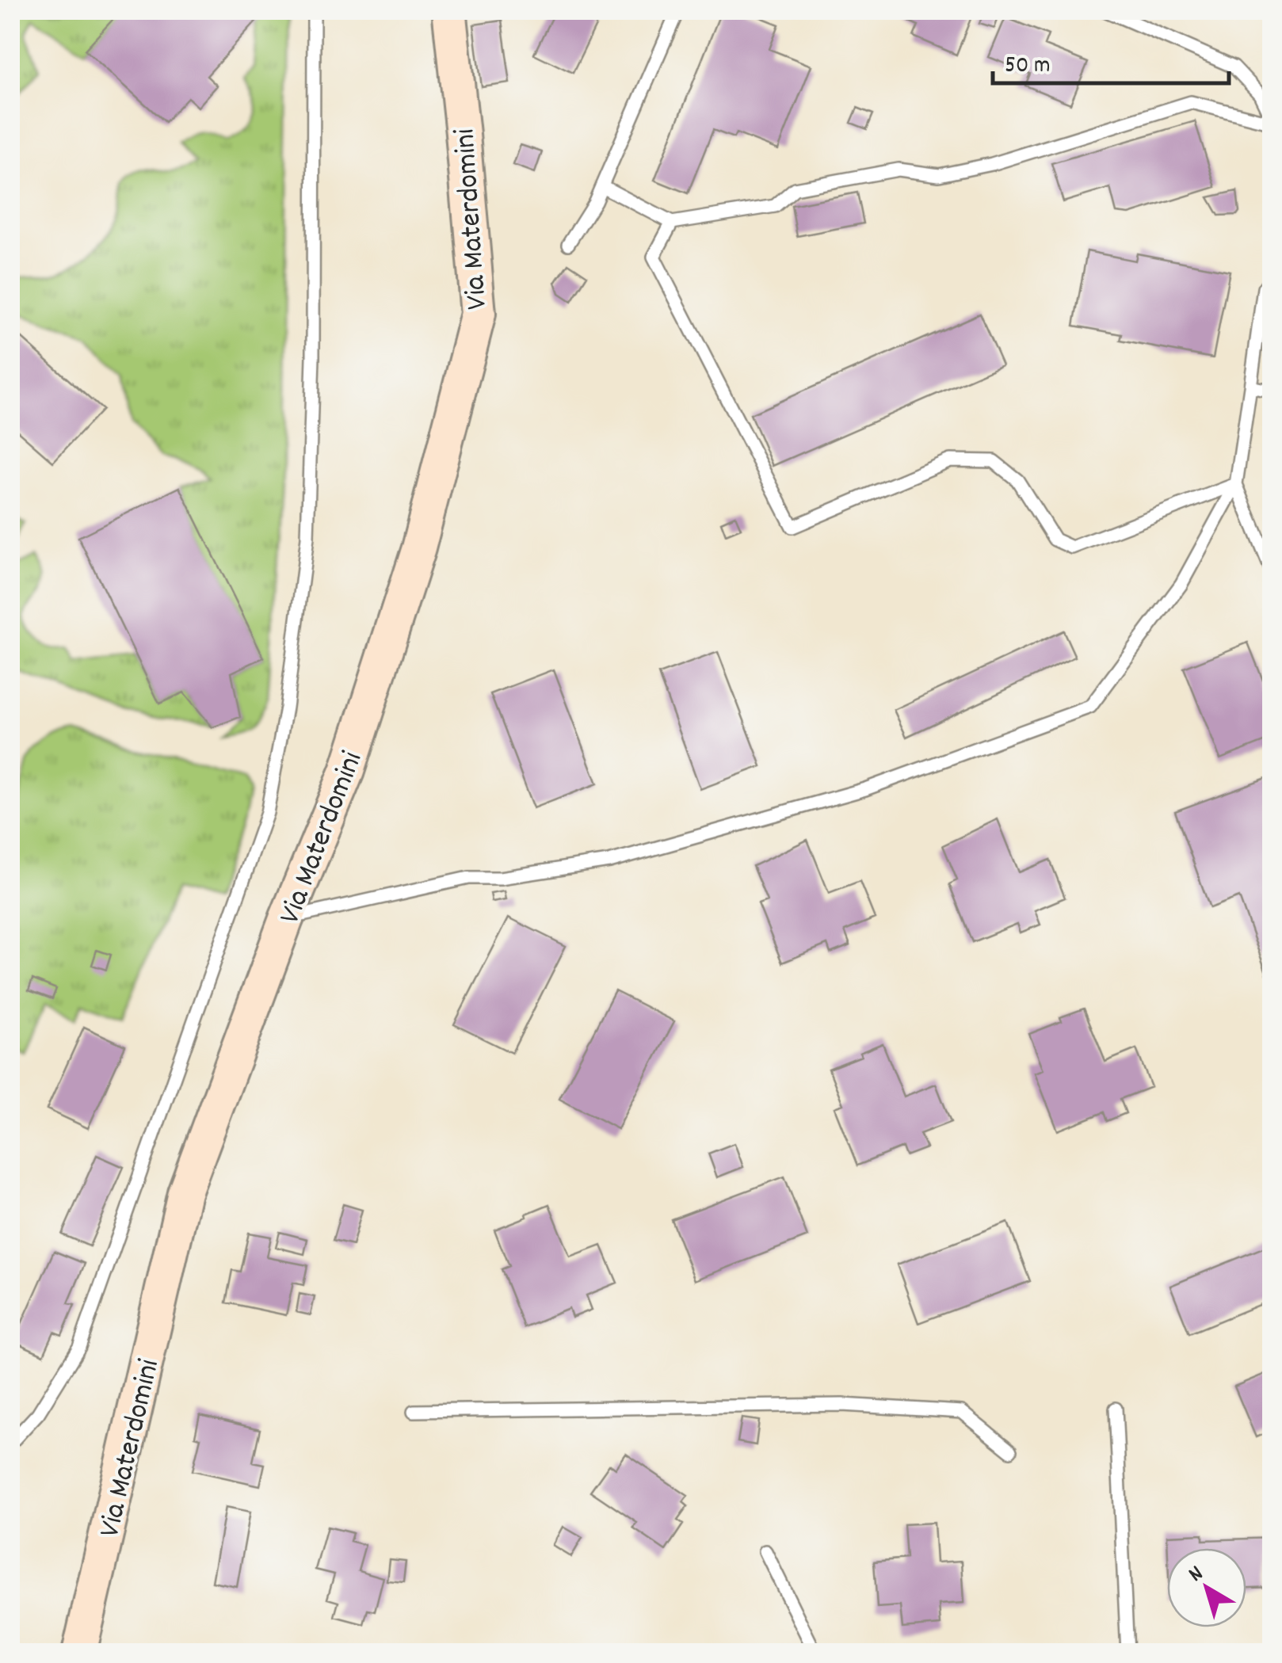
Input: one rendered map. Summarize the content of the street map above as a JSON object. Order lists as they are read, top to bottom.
{
  "streets": {
    "street": ["Via Materdomini"]
  },
  "scale_bar": "50 m",
  "north": "top left"
}
